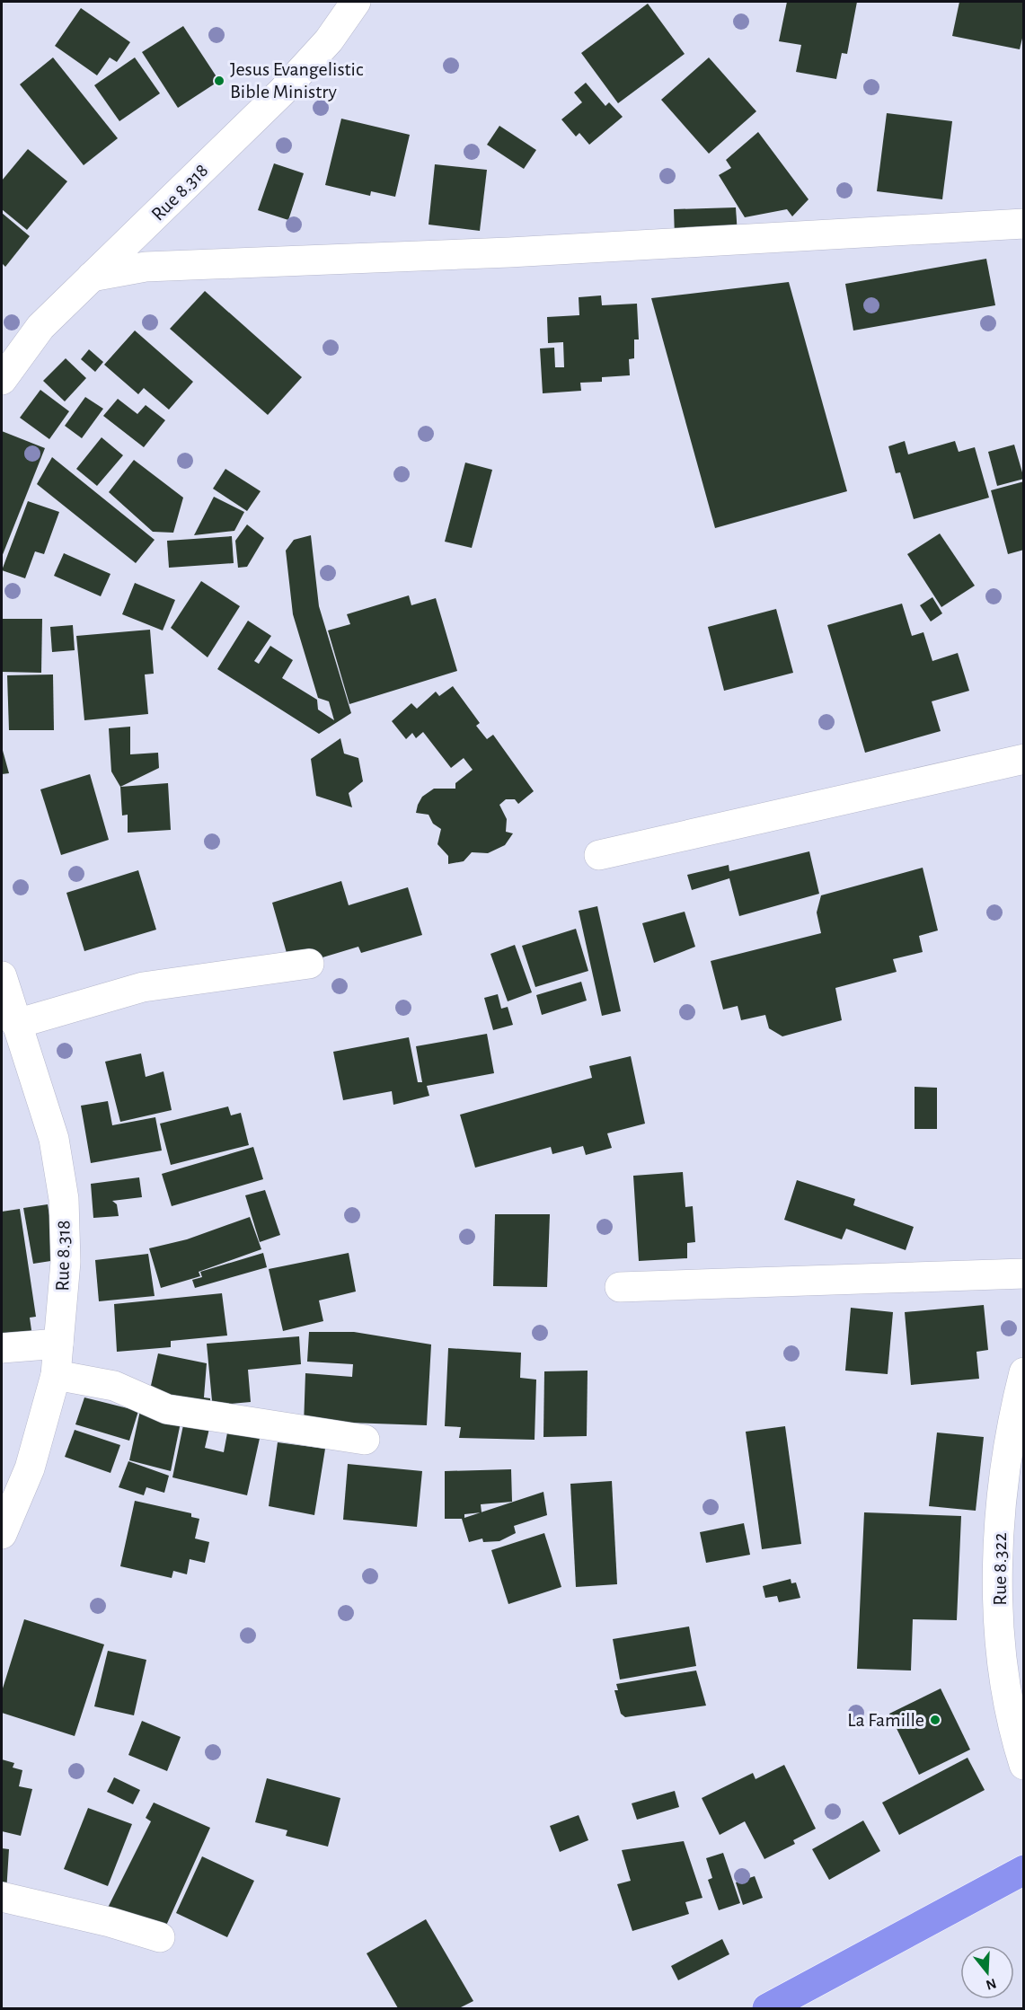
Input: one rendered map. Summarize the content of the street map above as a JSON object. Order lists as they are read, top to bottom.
{
  "streets": {
    "street": ["Rue 8.318", "Rue 8.322"]
  },
  "places": ["Jesus Evangelistic Bible Ministry", "La Famille"],
  "north": "bottom"
}
